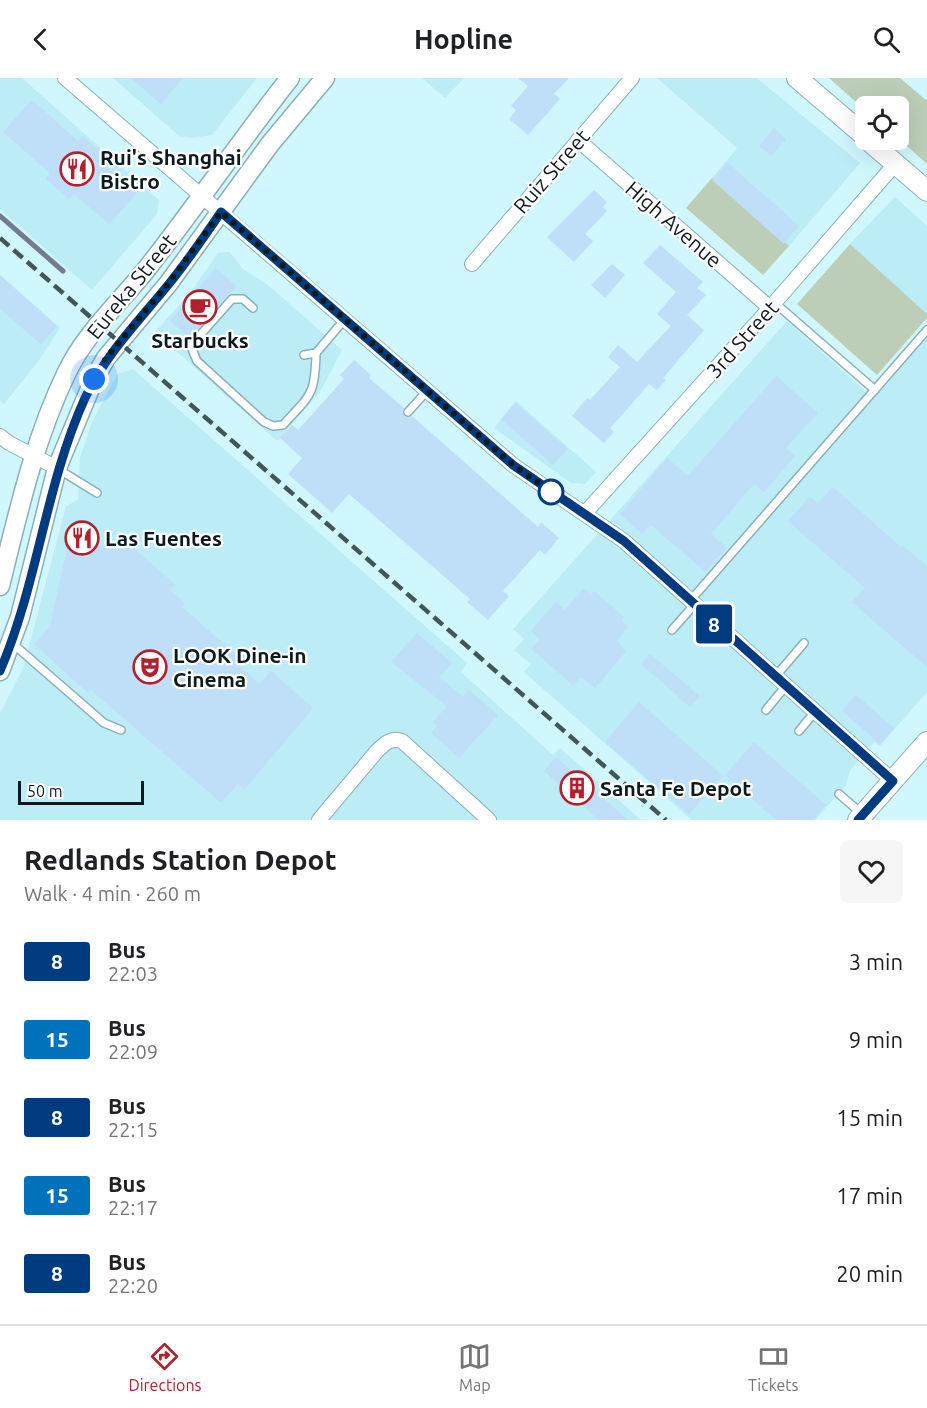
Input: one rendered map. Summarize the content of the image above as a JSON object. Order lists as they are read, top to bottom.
{
  "streets": {
    "street": [
      "Ruiz Street",
      "High Avenue",
      "Eureka Street",
      "3rd Street"
    ]
  },
  "crossings": [
    ["Ruiz Street", "High Avenue"],
    ["High Avenue", "3rd Street"]
  ],
  "places": {
    "restaurant": ["Rui's Shanghai Bistro", "Las Fuentes"],
    "cafe": ["Starbucks"],
    "theatre": ["LOOK Dine-in Cinema"],
    "building": ["Santa Fe Depot"]
  },
  "lines": ["bus line 8"],
  "scale_bar": "50 m",
  "page": {
    "header": "Hopline",
    "on_map": "8",
    "scale": "50 m",
    "heading": ["Redlands Station Depot", "Walk · 4 min · 260 m"],
    "list": [
      {
        "mark": "8",
        "name": "Bus",
        "note": "22:03",
        "value": "3 min"
      },
      {
        "mark": "15",
        "name": "Bus",
        "note": "22:09",
        "value": "9 min"
      },
      {
        "mark": "8",
        "name": "Bus",
        "note": "22:15",
        "value": "15 min"
      },
      {
        "mark": "15",
        "name": "Bus",
        "note": "22:17",
        "value": "17 min"
      },
      {
        "mark": "8",
        "name": "Bus",
        "note": "22:20",
        "value": "20 min"
      }
    ],
    "tabs": ["Directions", "Map", "Tickets"]
  }
}
